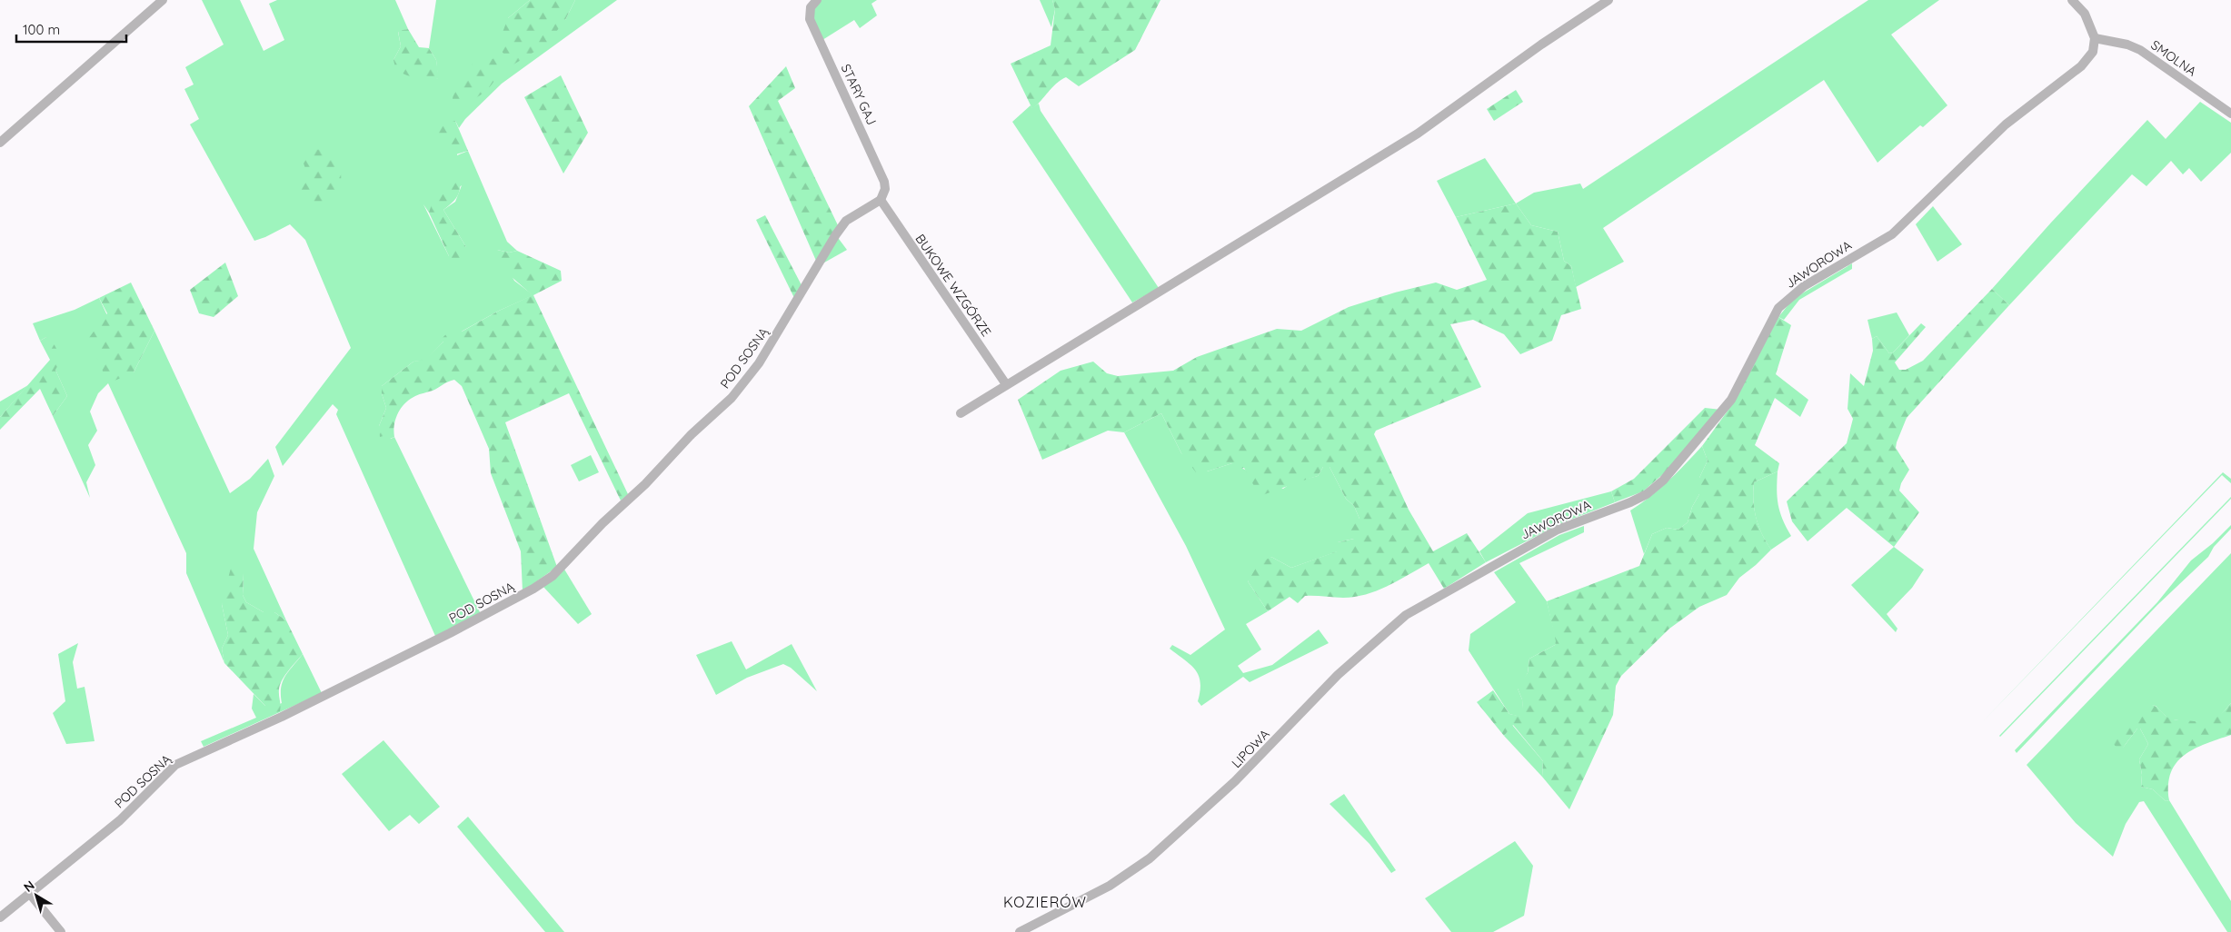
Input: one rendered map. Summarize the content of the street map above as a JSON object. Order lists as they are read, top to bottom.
{
  "streets": {
    "street": [
      "SMOLNA",
      "STARY GAJ",
      "JAWOROWA",
      "BUKOWE WZGÓRZE",
      "POD SOSNĄ",
      "LIPOWA"
    ]
  },
  "crossings": [
    ["SMOLNA", "JAWOROWA"],
    ["STARY GAJ", "BUKOWE WZGÓRZE"],
    ["STARY GAJ", "POD SOSNĄ"],
    ["JAWOROWA", "LIPOWA"],
    ["BUKOWE WZGÓRZE", "POD SOSNĄ"]
  ],
  "districts": ["KOZIERÓW"],
  "scale_bar": "100 m",
  "north": "top left"
}
